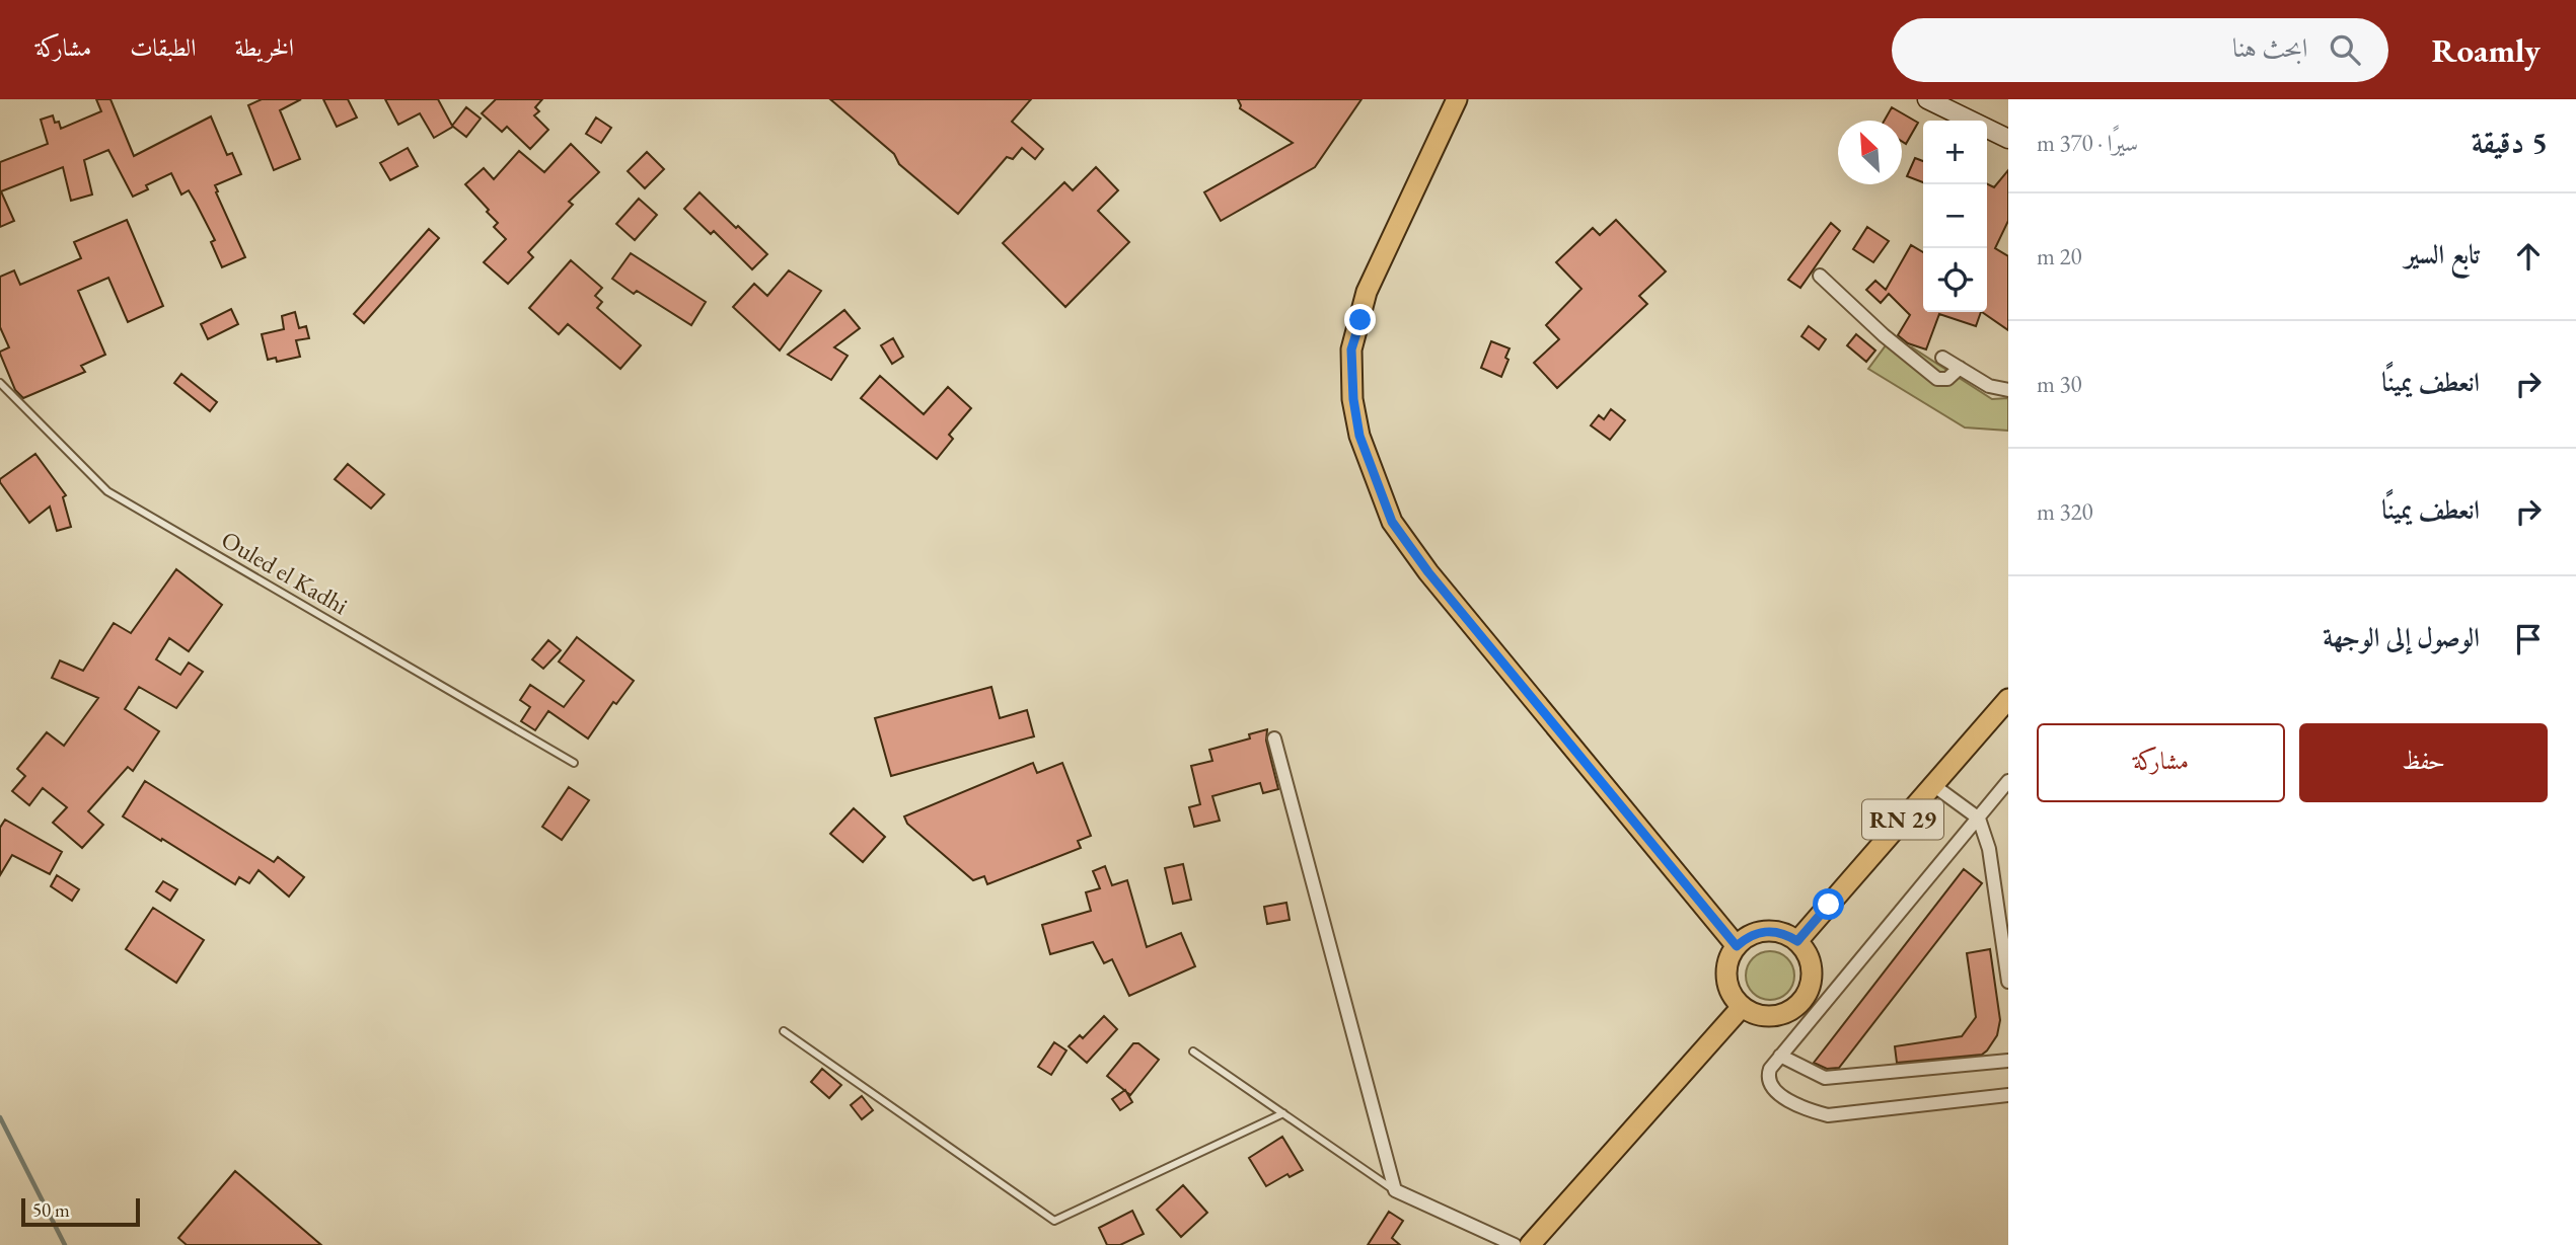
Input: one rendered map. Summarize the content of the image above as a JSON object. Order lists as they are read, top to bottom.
{
  "streets": {
    "main road": ["RN 29"],
    "lane": ["Ouled el Kadhi"]
  },
  "scale_bar": "50 m",
  "north": "top left",
  "page": {
    "header": "Roamly",
    "search": "ابحث هنا",
    "nav": ["الخريطة", "الطبقات", "مشاركة"],
    "heading": ["5 دقيقة", "سيرًا · 370 m"],
    "map_buttons": ["+", "−"],
    "list": [
      ["تابع السير", "20 m"],
      ["انعطف يمينًا", "30 m"],
      ["انعطف يمينًا", "320 m"],
      "الوصول إلى الوجهة"
    ],
    "buttons": ["حفظ", "مشاركة"],
    "scale": "50 m"
  }
}
